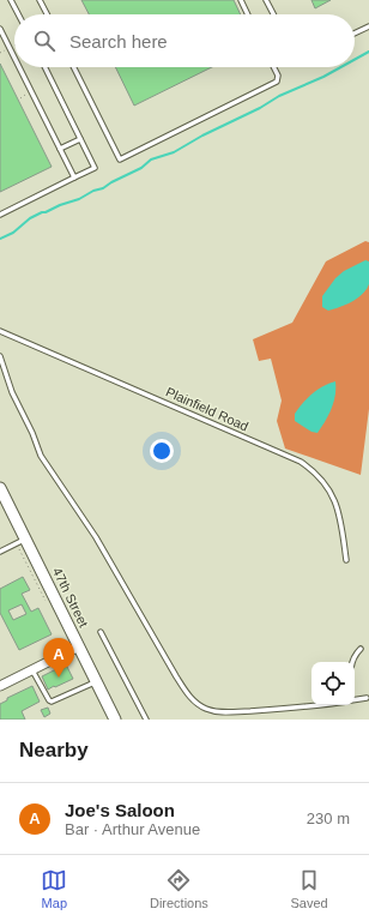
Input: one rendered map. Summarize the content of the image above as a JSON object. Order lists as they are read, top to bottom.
{
  "streets": {
    "main road": ["47th Street"],
    "lane": ["Plainfield Road"]
  },
  "page": {
    "search": "Search here",
    "pins": "A",
    "heading": "Nearby",
    "list": [
      {
        "mark": "A",
        "name": "Joe's Saloon",
        "note": "Bar · Arthur Avenue",
        "value": "230 m"
      }
    ],
    "nav": ["Map", "Directions", "Saved"]
  }
}
